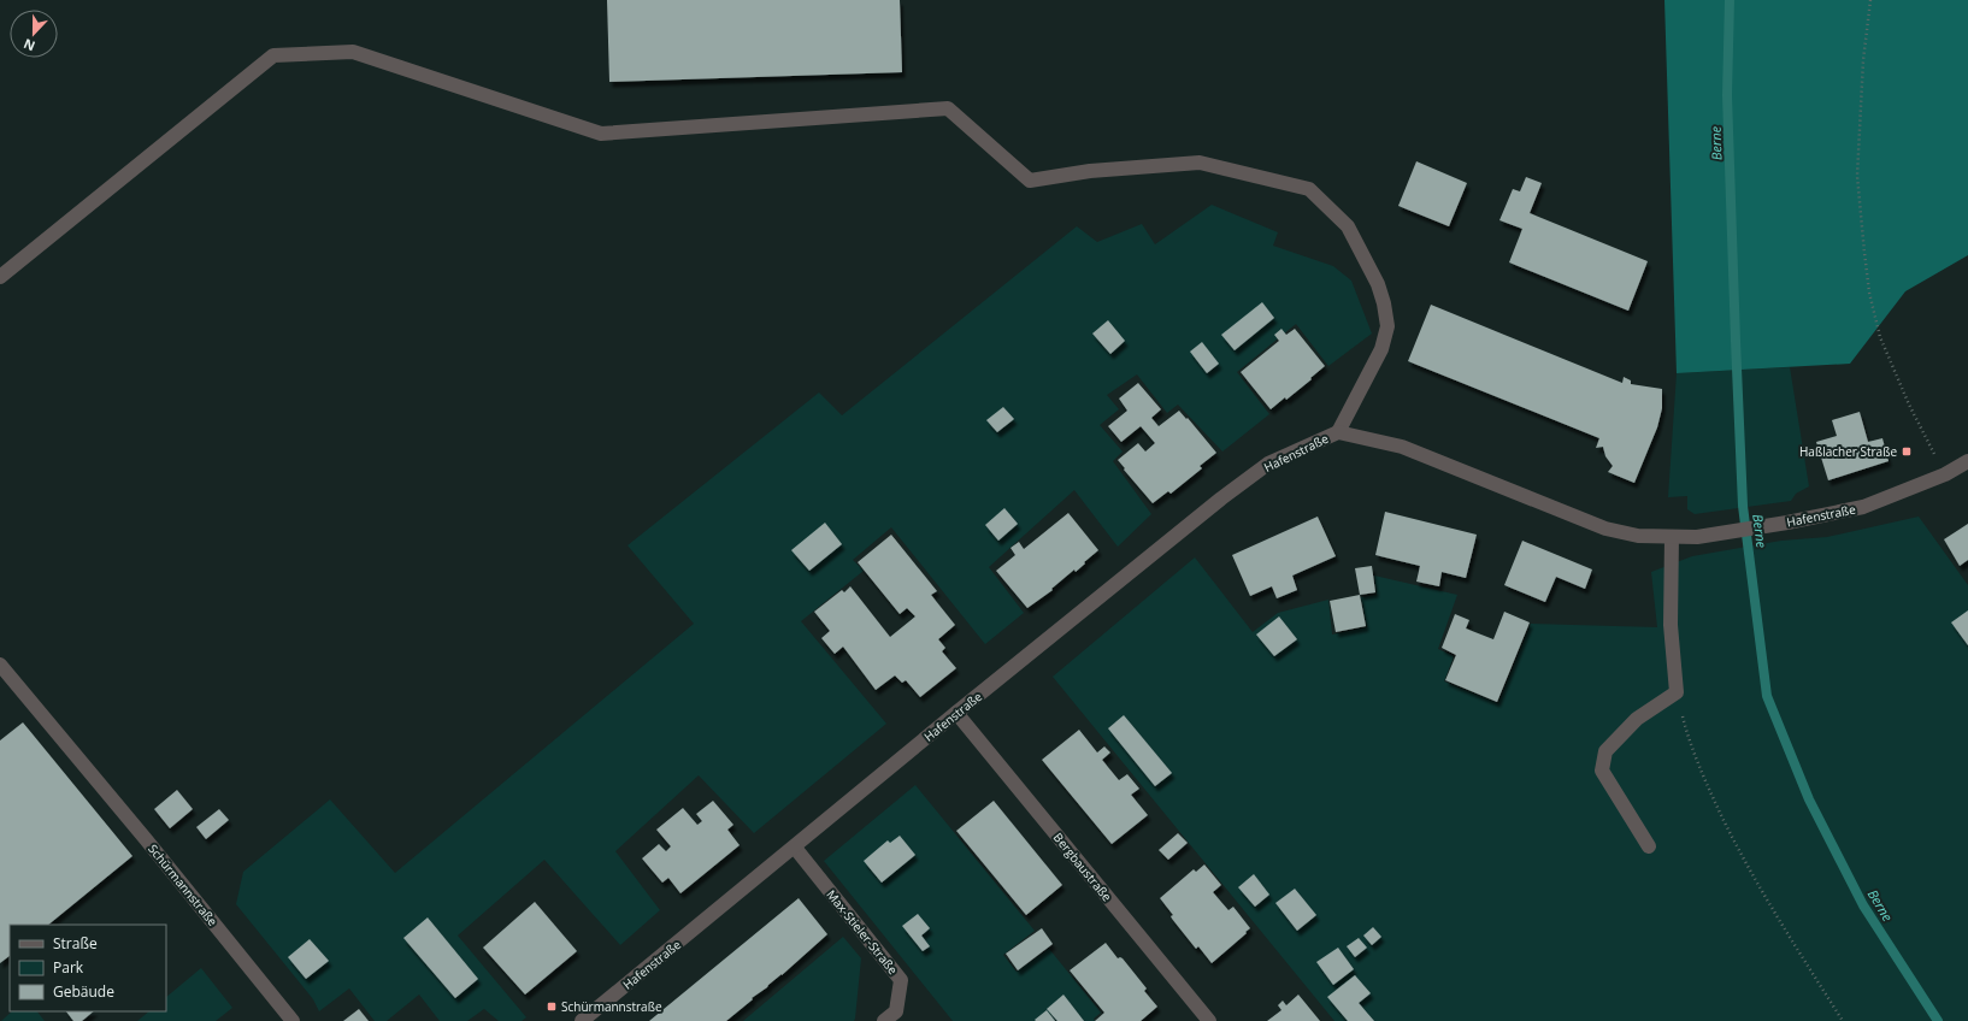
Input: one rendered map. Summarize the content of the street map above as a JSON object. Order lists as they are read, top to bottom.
{
  "streets": {
    "street": [
      "Hafenstraße",
      "Bergbaustraße",
      "Schürmannstraße",
      "Max-Stieler-Straße"
    ]
  },
  "crossings": [
    ["Hafenstraße", "Bergbaustraße"],
    ["Hafenstraße", "Max-Stieler-Straße"]
  ],
  "water": ["Berne"],
  "places": {
    "transit": ["Haßlacher Straße", "Schürmannstraße"]
  },
  "legend": ["Straße", "Park", "Gebäude"],
  "north": "bottom"
}
